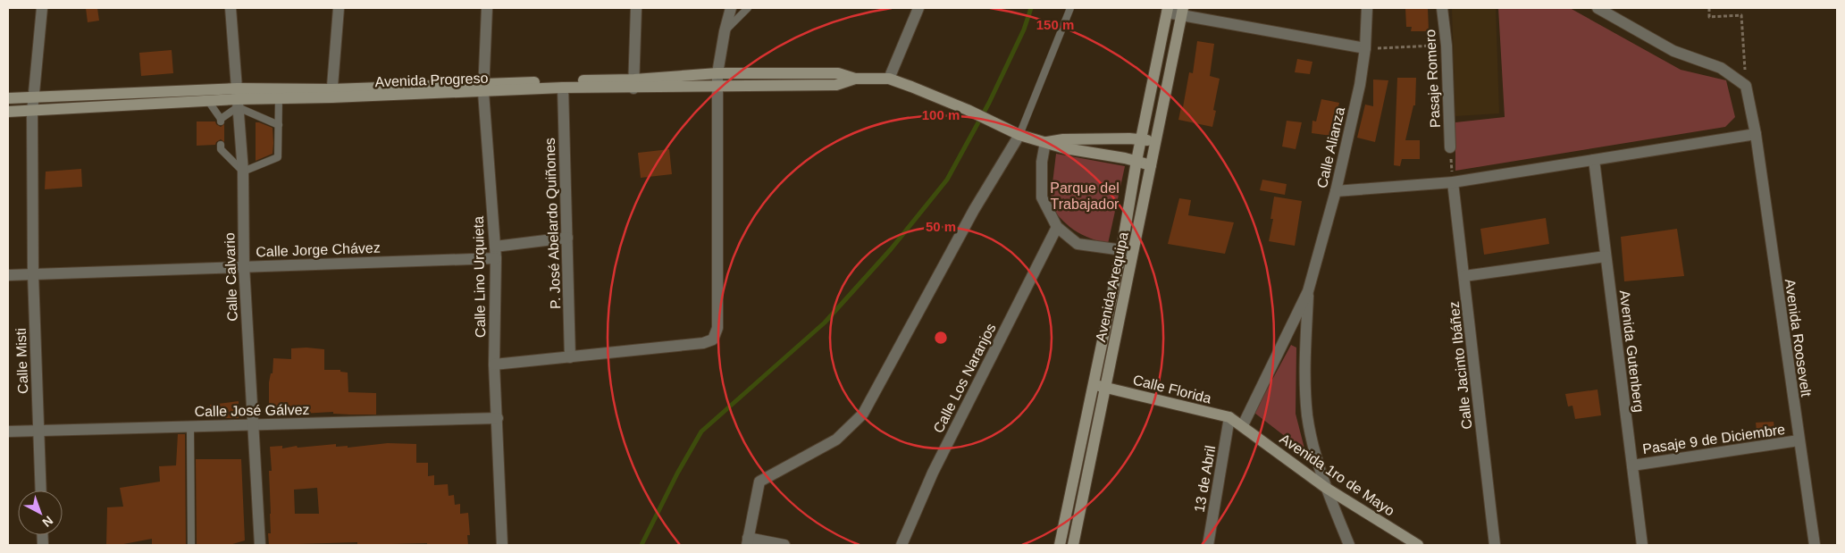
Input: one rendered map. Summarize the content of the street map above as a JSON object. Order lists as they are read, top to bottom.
{
  "streets": {
    "main road": [
      "Avenida Progreso",
      "Avenida Arequipa",
      "Calle Florida",
      "Avenida 1ro de Mayo"
    ],
    "street": [
      "Pasaje Romero",
      "Calle Alianza",
      "P. José Abelardo Quiñones",
      "Calle Jorge Chávez",
      "Calle Calvario",
      "Calle Lino Urquieta",
      "Avenida Roosevelt",
      "Avenida Gutenberg",
      "Calle Misti",
      "Calle Jacinto Ibáñez",
      "Calle Los Naranjos",
      "Calle José Gálvez",
      "Pasaje 9 de Diciembre",
      "13 de Abril"
    ]
  },
  "crossings": [
    ["Avenida Progreso", "P. José Abelardo Quiñones"],
    ["Avenida Progreso", "Calle Calvario"],
    ["Avenida Progreso", "Calle Lino Urquieta"],
    ["Avenida Progreso", "Avenida Arequipa"],
    ["Avenida Progreso", "Calle Misti"],
    ["Calle Alianza", "Calle Florida"],
    ["Calle Alianza", "Avenida 1ro de Mayo"],
    ["P. José Abelardo Quiñones", "Calle Jorge Chávez"],
    ["Calle Jorge Chávez", "Calle Calvario"],
    ["Calle Jorge Chávez", "Calle Lino Urquieta"],
    ["Calle Jorge Chávez", "Calle Misti"],
    ["Calle Calvario", "Calle José Gálvez"],
    ["Calle Lino Urquieta", "Calle José Gálvez"],
    ["Avenida Arequipa", "Calle Florida"],
    ["Avenida Roosevelt", "Pasaje 9 de Diciembre"],
    ["Avenida Gutenberg", "Pasaje 9 de Diciembre"],
    ["Calle Misti", "Calle José Gálvez"],
    ["Calle Florida", "Avenida 1ro de Mayo"],
    ["Calle Florida", "13 de Abril"]
  ],
  "parks": ["Parque del Trabajador"],
  "north": "bottom right",
  "rings": ["150 m", "100 m", "50 m"]
}
